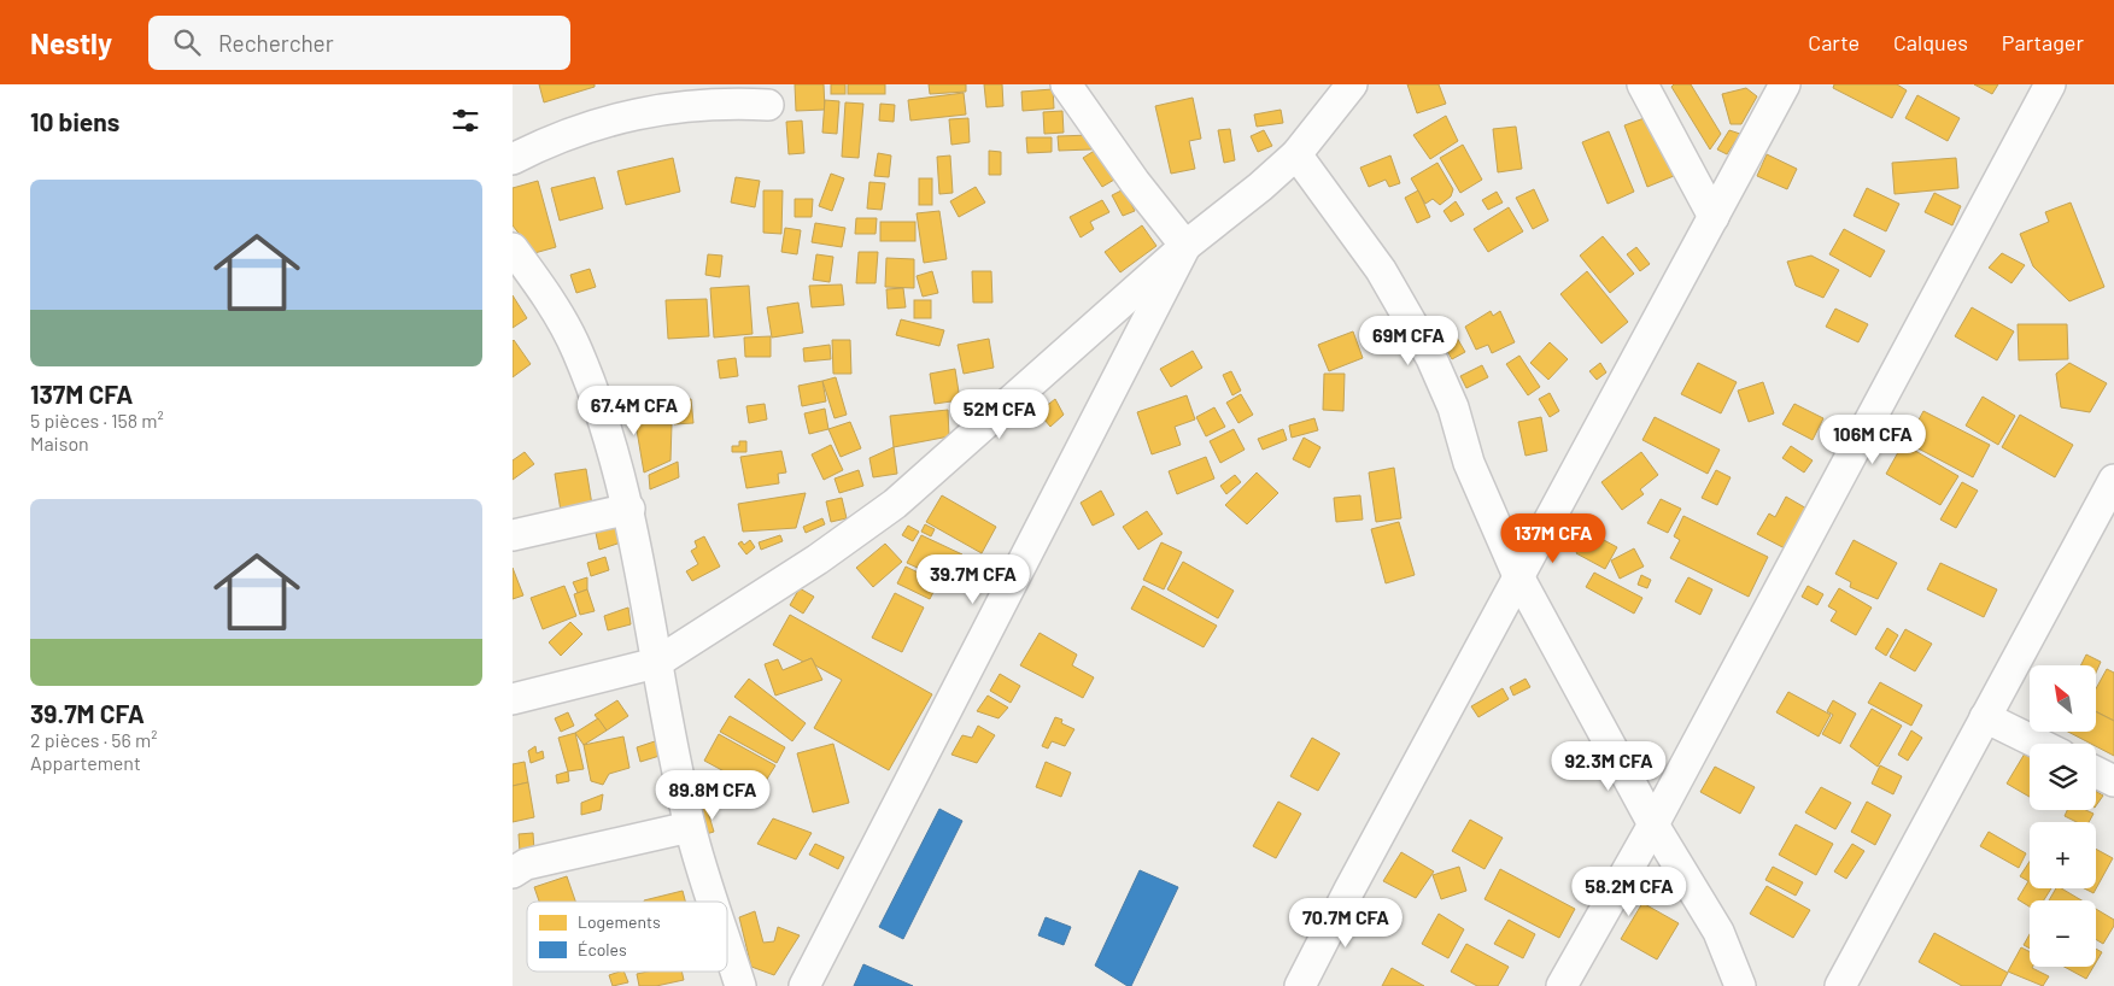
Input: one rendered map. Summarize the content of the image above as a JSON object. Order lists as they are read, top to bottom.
{
  "legend": ["Logements", "Écoles"],
  "north": "top left",
  "page": {
    "header": "Nestly",
    "search": "Rechercher",
    "nav": ["Carte", "Calques", "Partager"],
    "heading": "10 biens",
    "list": [
      {
        "name": "137M CFA",
        "note": "5 pièces · 158 m² · Maison"
      },
      {
        "name": "39.7M CFA",
        "note": "2 pièces · 56 m² · Appartement"
      }
    ],
    "price": [
      "69M CFA",
      "67.4M CFA",
      "52M CFA",
      "106M CFA",
      "137M CFA",
      "39.7M CFA",
      "92.3M CFA",
      "89.8M CFA",
      "58.2M CFA",
      "70.7M CFA"
    ],
    "map_buttons": ["+", "−"]
  }
}
